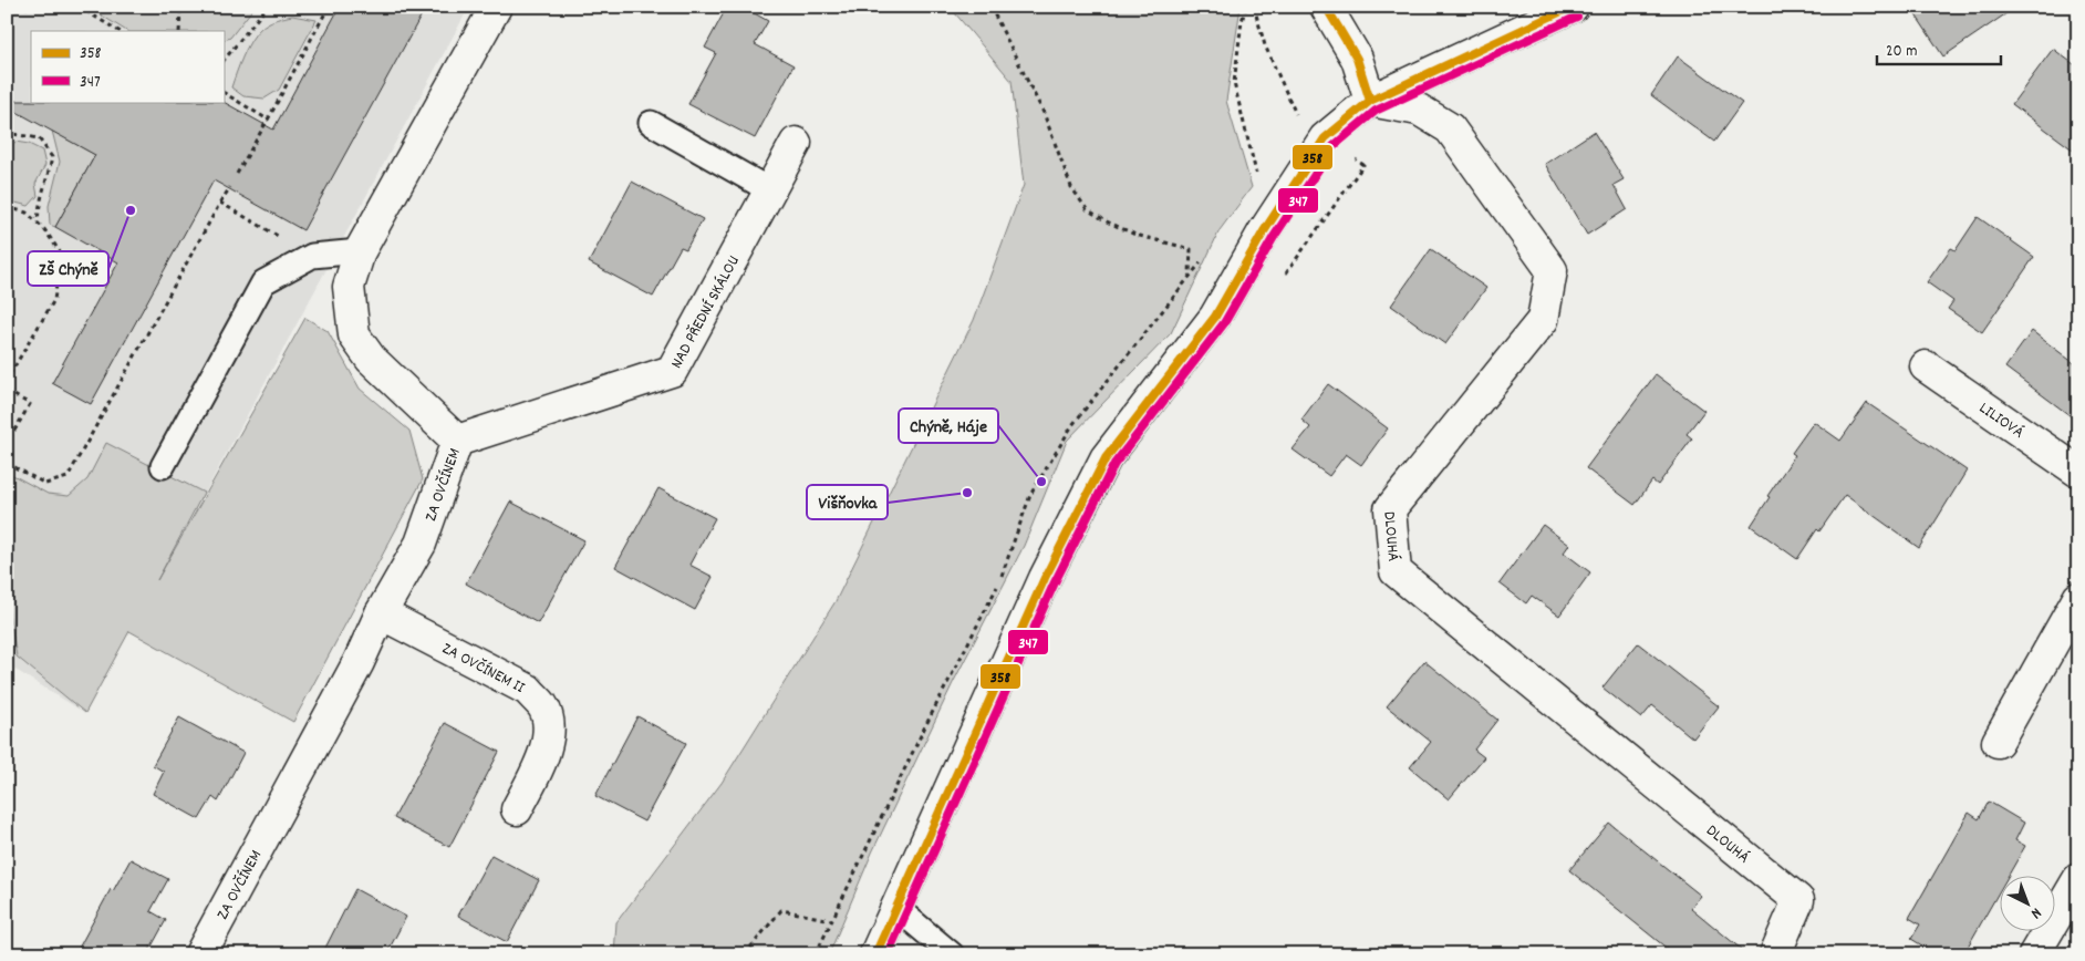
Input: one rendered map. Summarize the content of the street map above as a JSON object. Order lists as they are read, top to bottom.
{
  "streets": {
    "street": [
      "NAD PŘEDNÍ SKÁLOU",
      "LILIOVÁ",
      "ZA OVČÍNEM",
      "DLOUHÁ",
      "ZA OVČÍNEM II"
    ]
  },
  "crossings": [
    ["NAD PŘEDNÍ SKÁLOU", "ZA OVČÍNEM"],
    ["ZA OVČÍNEM", "ZA OVČÍNEM II"]
  ],
  "places": ["ZŠ Chýně", "Chýně, Háje", "Višňovka"],
  "lines": ["transit line 358", "transit line 347"],
  "legend": ["358", "347"],
  "scale_bar": "20 m",
  "north": "bottom right"
}
